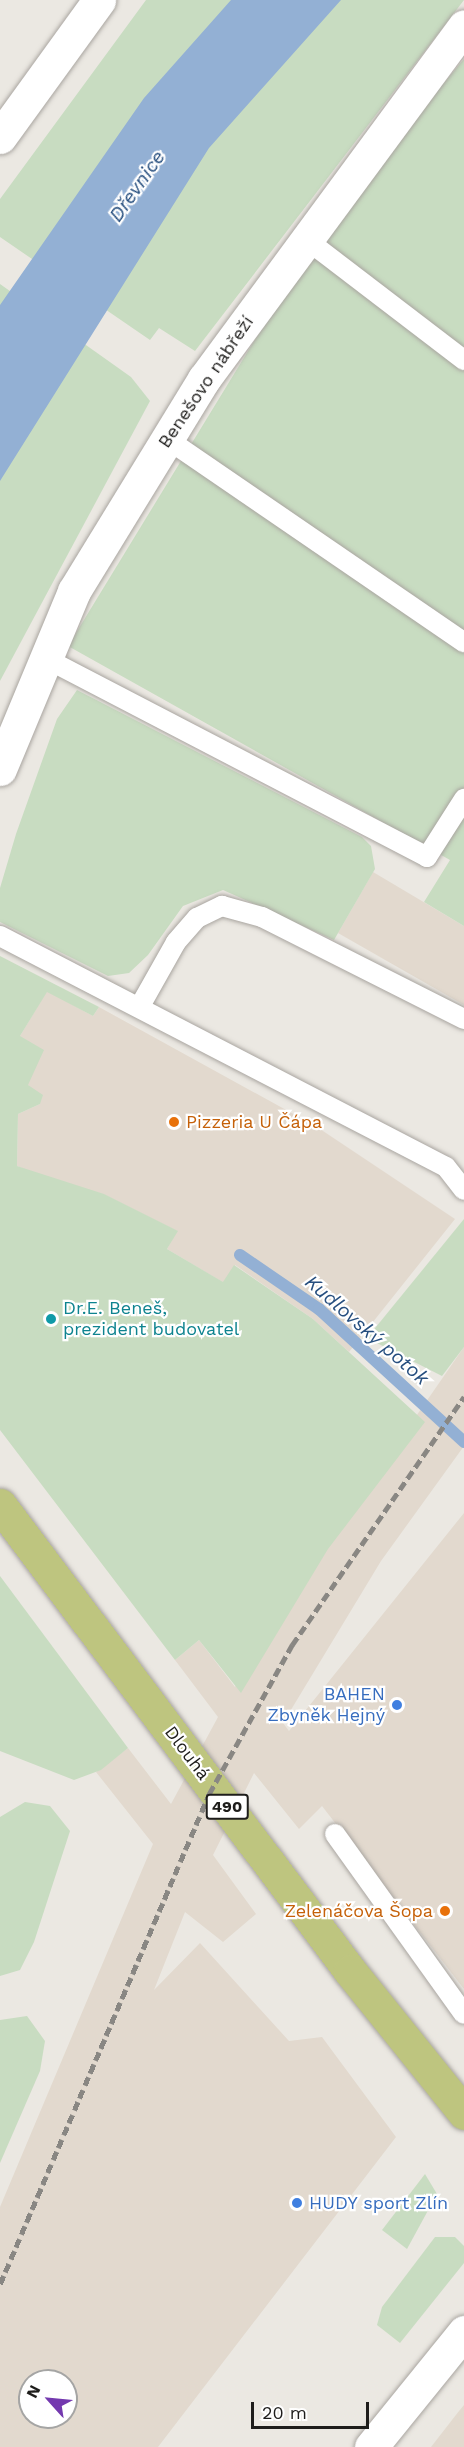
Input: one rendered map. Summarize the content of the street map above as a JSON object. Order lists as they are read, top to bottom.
{
  "streets": {
    "main road": ["Dlouhá", "490"],
    "street": ["Benešovo nábřeží"]
  },
  "water": ["Dřevnice", "Kudlovský potok"],
  "places": [
    "Pizzeria U Čápa",
    "Dr.E. Beneš, prezident budovatel",
    "BAHEN Zbyněk Hejný",
    "Zelenáčova Šopa",
    "HUDY sport Zlín"
  ],
  "scale_bar": "20 m",
  "north": "top left"
}
